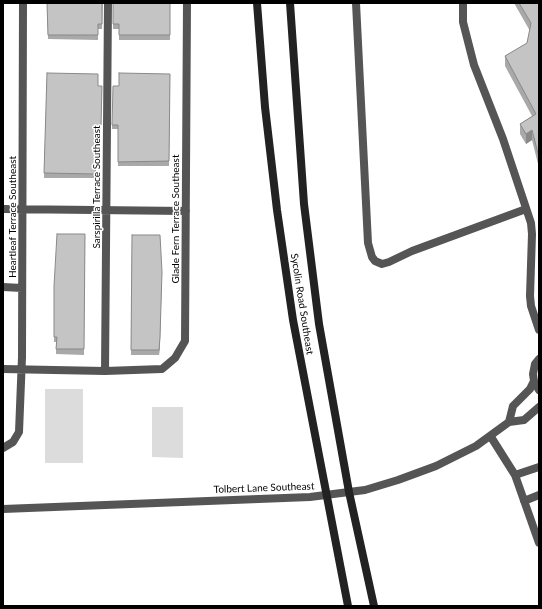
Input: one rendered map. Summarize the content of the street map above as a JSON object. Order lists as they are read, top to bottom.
{
  "streets": {
    "main road": ["Sycolin Road Southeast"],
    "street": [
      "Sarspirilla Terrace Southeast",
      "Heartleaf Terrace Southeast",
      "Glade Fern Terrace Southeast",
      "Tolbert Lane Southeast"
    ]
  },
  "crossings": [
    ["Sarspirilla Terrace Southeast", "Glade Fern Terrace Southeast"],
    ["Heartleaf Terrace Southeast", "Glade Fern Terrace Southeast"],
    ["Sycolin Road Southeast", "Tolbert Lane Southeast"]
  ]
}
